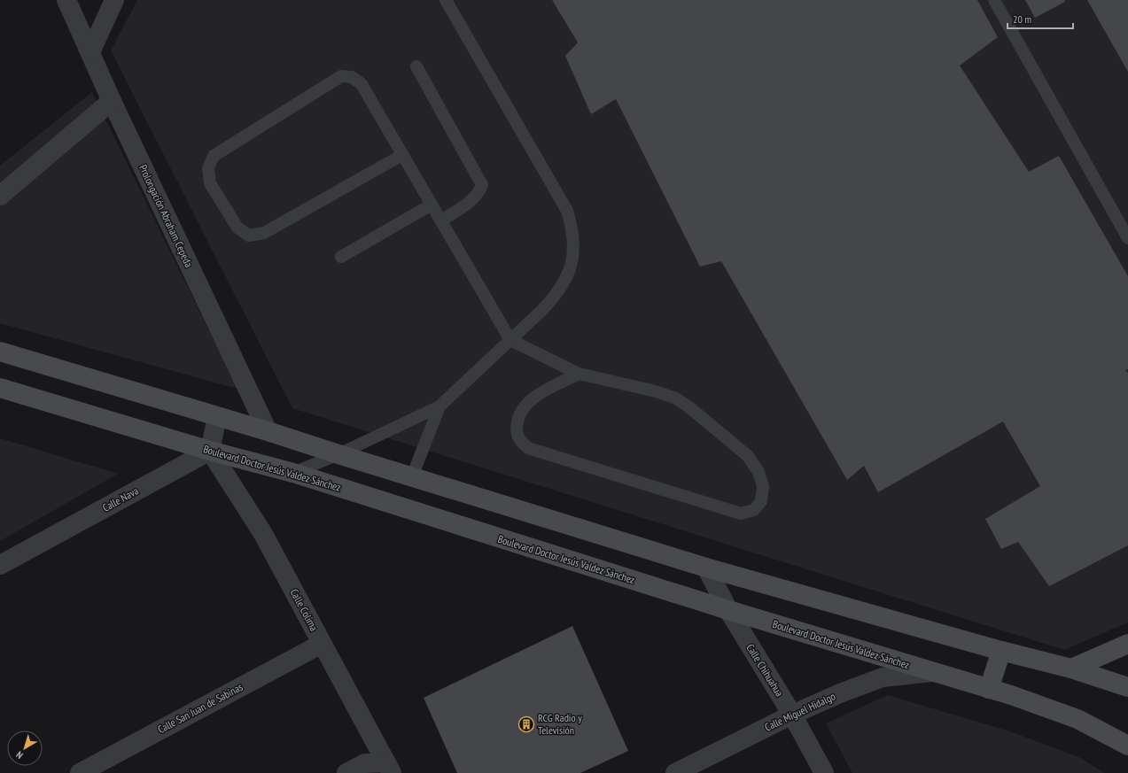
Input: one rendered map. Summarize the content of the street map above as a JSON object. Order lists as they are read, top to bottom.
{
  "streets": {
    "main road": ["Boulevard Doctor Jesús Valdez Sánchez"],
    "street": [
      "Prolongación Abraham Cepeda",
      "Calle Nava",
      "Calle Colima",
      "Calle Chihuahua",
      "Calle San Juan de Sabinas",
      "Calle Miguel Hidalgo"
    ]
  },
  "crossings": [
    ["Boulevard Doctor Jesús Valdez Sánchez", "Calle Nava"],
    ["Boulevard Doctor Jesús Valdez Sánchez", "Calle Colima"],
    ["Boulevard Doctor Jesús Valdez Sánchez", "Calle Chihuahua"],
    ["Boulevard Doctor Jesús Valdez Sánchez", "Calle Miguel Hidalgo"],
    ["Calle Nava", "Calle Colima"],
    ["Calle Colima", "Calle San Juan de Sabinas"],
    ["Calle Chihuahua", "Calle Miguel Hidalgo"]
  ],
  "places": {
    "building": ["RCG Radio y Televisión"]
  },
  "scale_bar": "20 m",
  "north": "bottom left"
}
